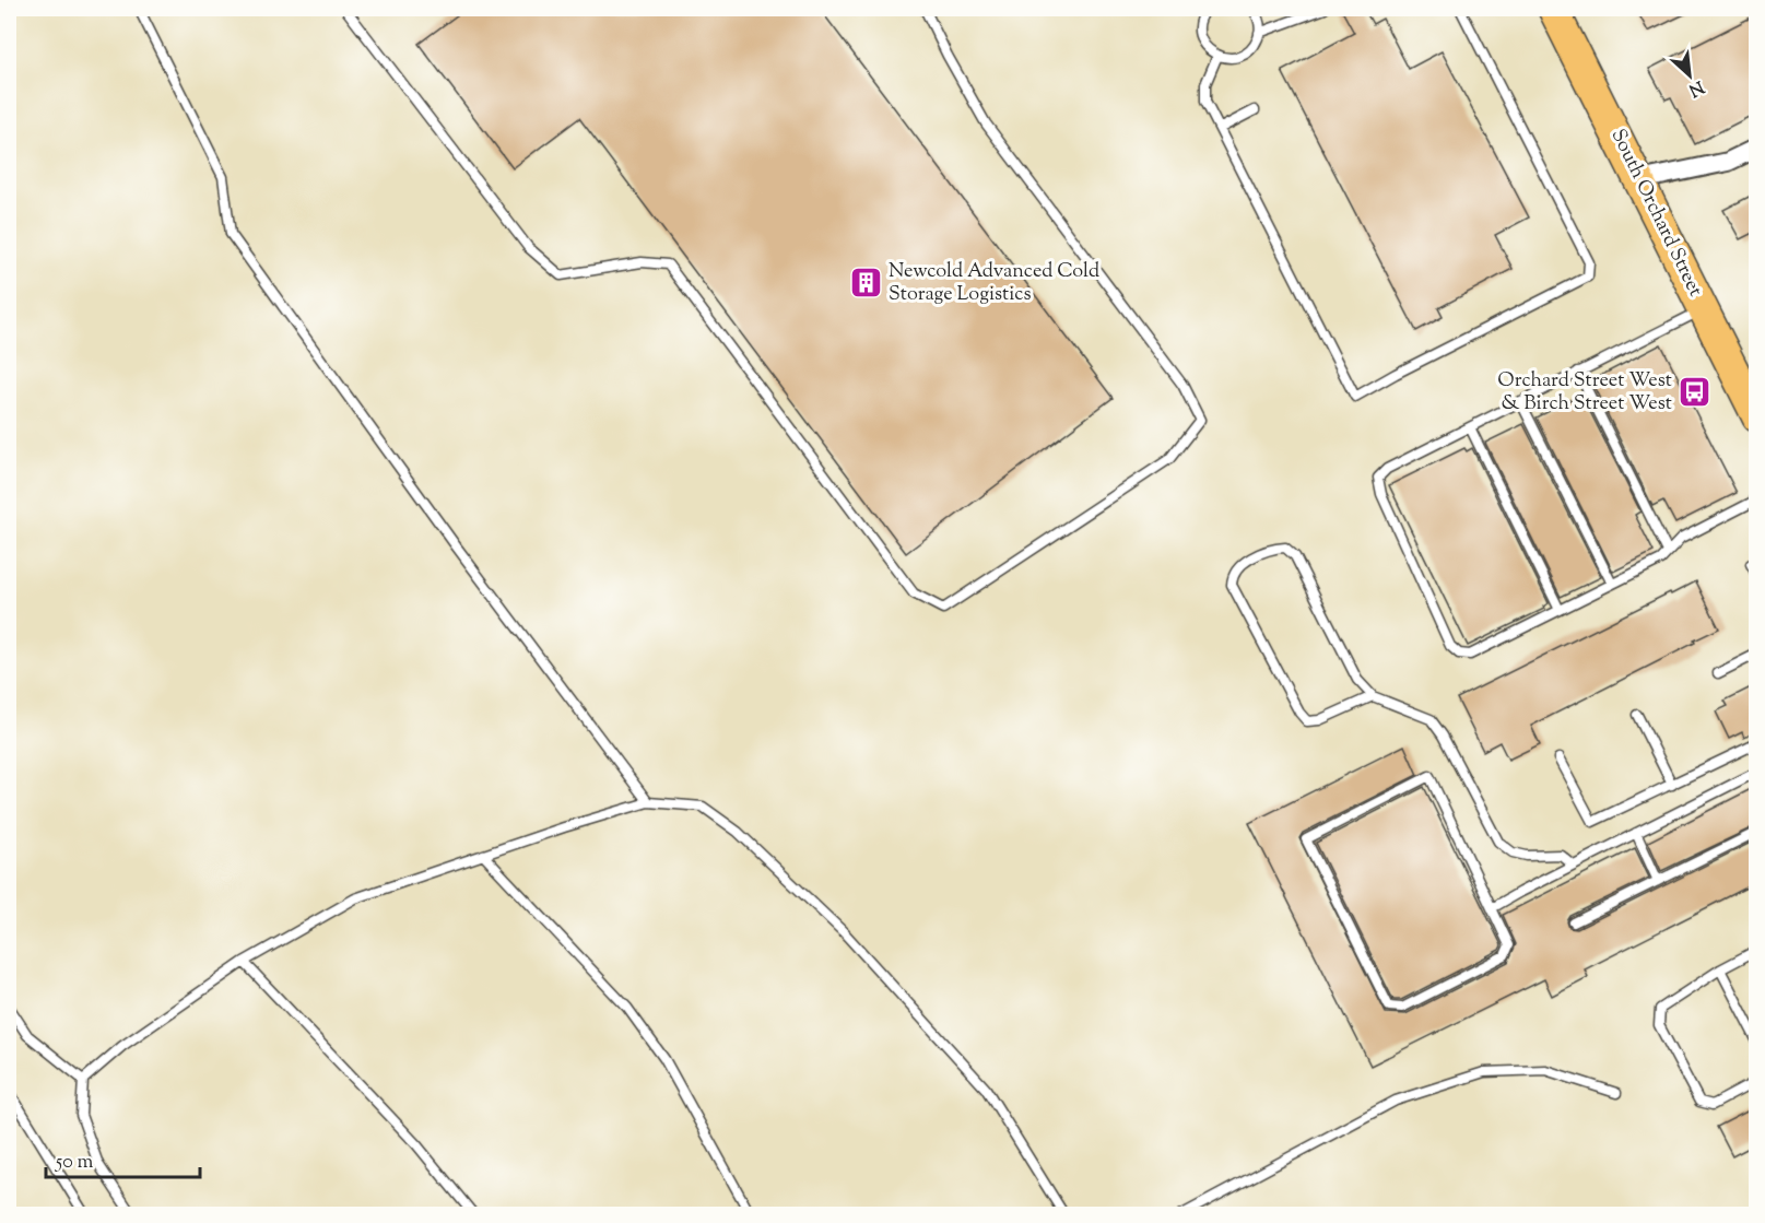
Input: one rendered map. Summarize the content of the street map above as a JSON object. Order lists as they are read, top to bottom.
{
  "streets": {
    "main road": ["South Orchard Street"]
  },
  "places": {
    "building": ["Newcold Advanced Cold Storage Logistics"],
    "bus stop": ["Orchard Street West & Birch Street West"]
  },
  "scale_bar": "50 m",
  "north": "bottom right"
}
